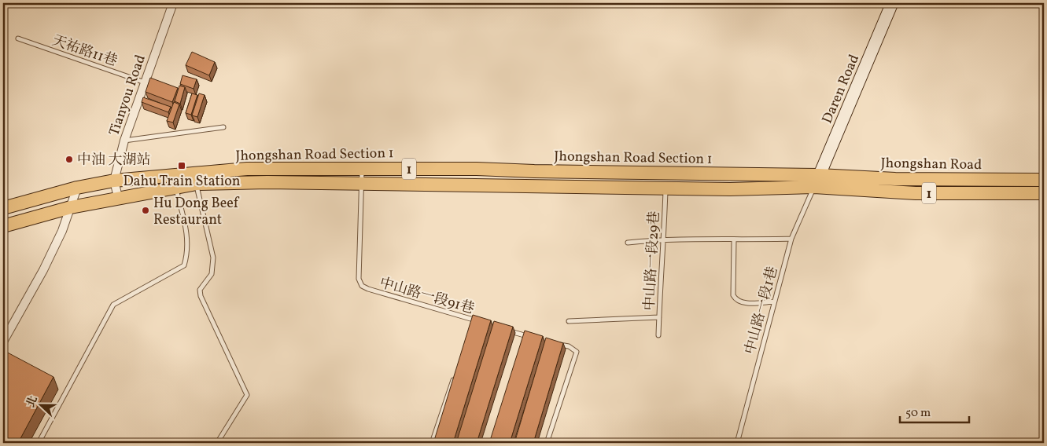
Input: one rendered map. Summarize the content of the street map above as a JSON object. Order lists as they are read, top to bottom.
{
  "streets": {
    "main road": ["Jhongshan Road Section 1", "Jhongshan Road", "1"],
    "street": ["Daren Road", "Tianyou Road"],
    "lane": [
      "天祐路11巷",
      "中山路一段29巷",
      "中山路一段91巷",
      "中山路一段1巷"
    ]
  },
  "crossings": [
    ["天祐路11巷", "Tianyou Road"],
    ["Daren Road", "Jhongshan Road Section 1"],
    ["Daren Road", "Jhongshan Road"],
    ["Daren Road", "中山路一段1巷"],
    ["Tianyou Road", "Jhongshan Road Section 1"],
    ["Jhongshan Road Section 1", "Jhongshan Road"],
    ["Jhongshan Road Section 1", "中山路一段29巷"],
    ["Jhongshan Road Section 1", "中山路一段91巷"],
    ["Jhongshan Road Section 1", "中山路一段1巷"],
    ["Jhongshan Road", "中山路一段1巷"]
  ],
  "places": {
    "other": ["中油 大湖站", "Hu Dong Beef Restaurant"],
    "transit": ["Dahu Train Station"]
  },
  "scale_bar": "50 m",
  "north": "left"
}
